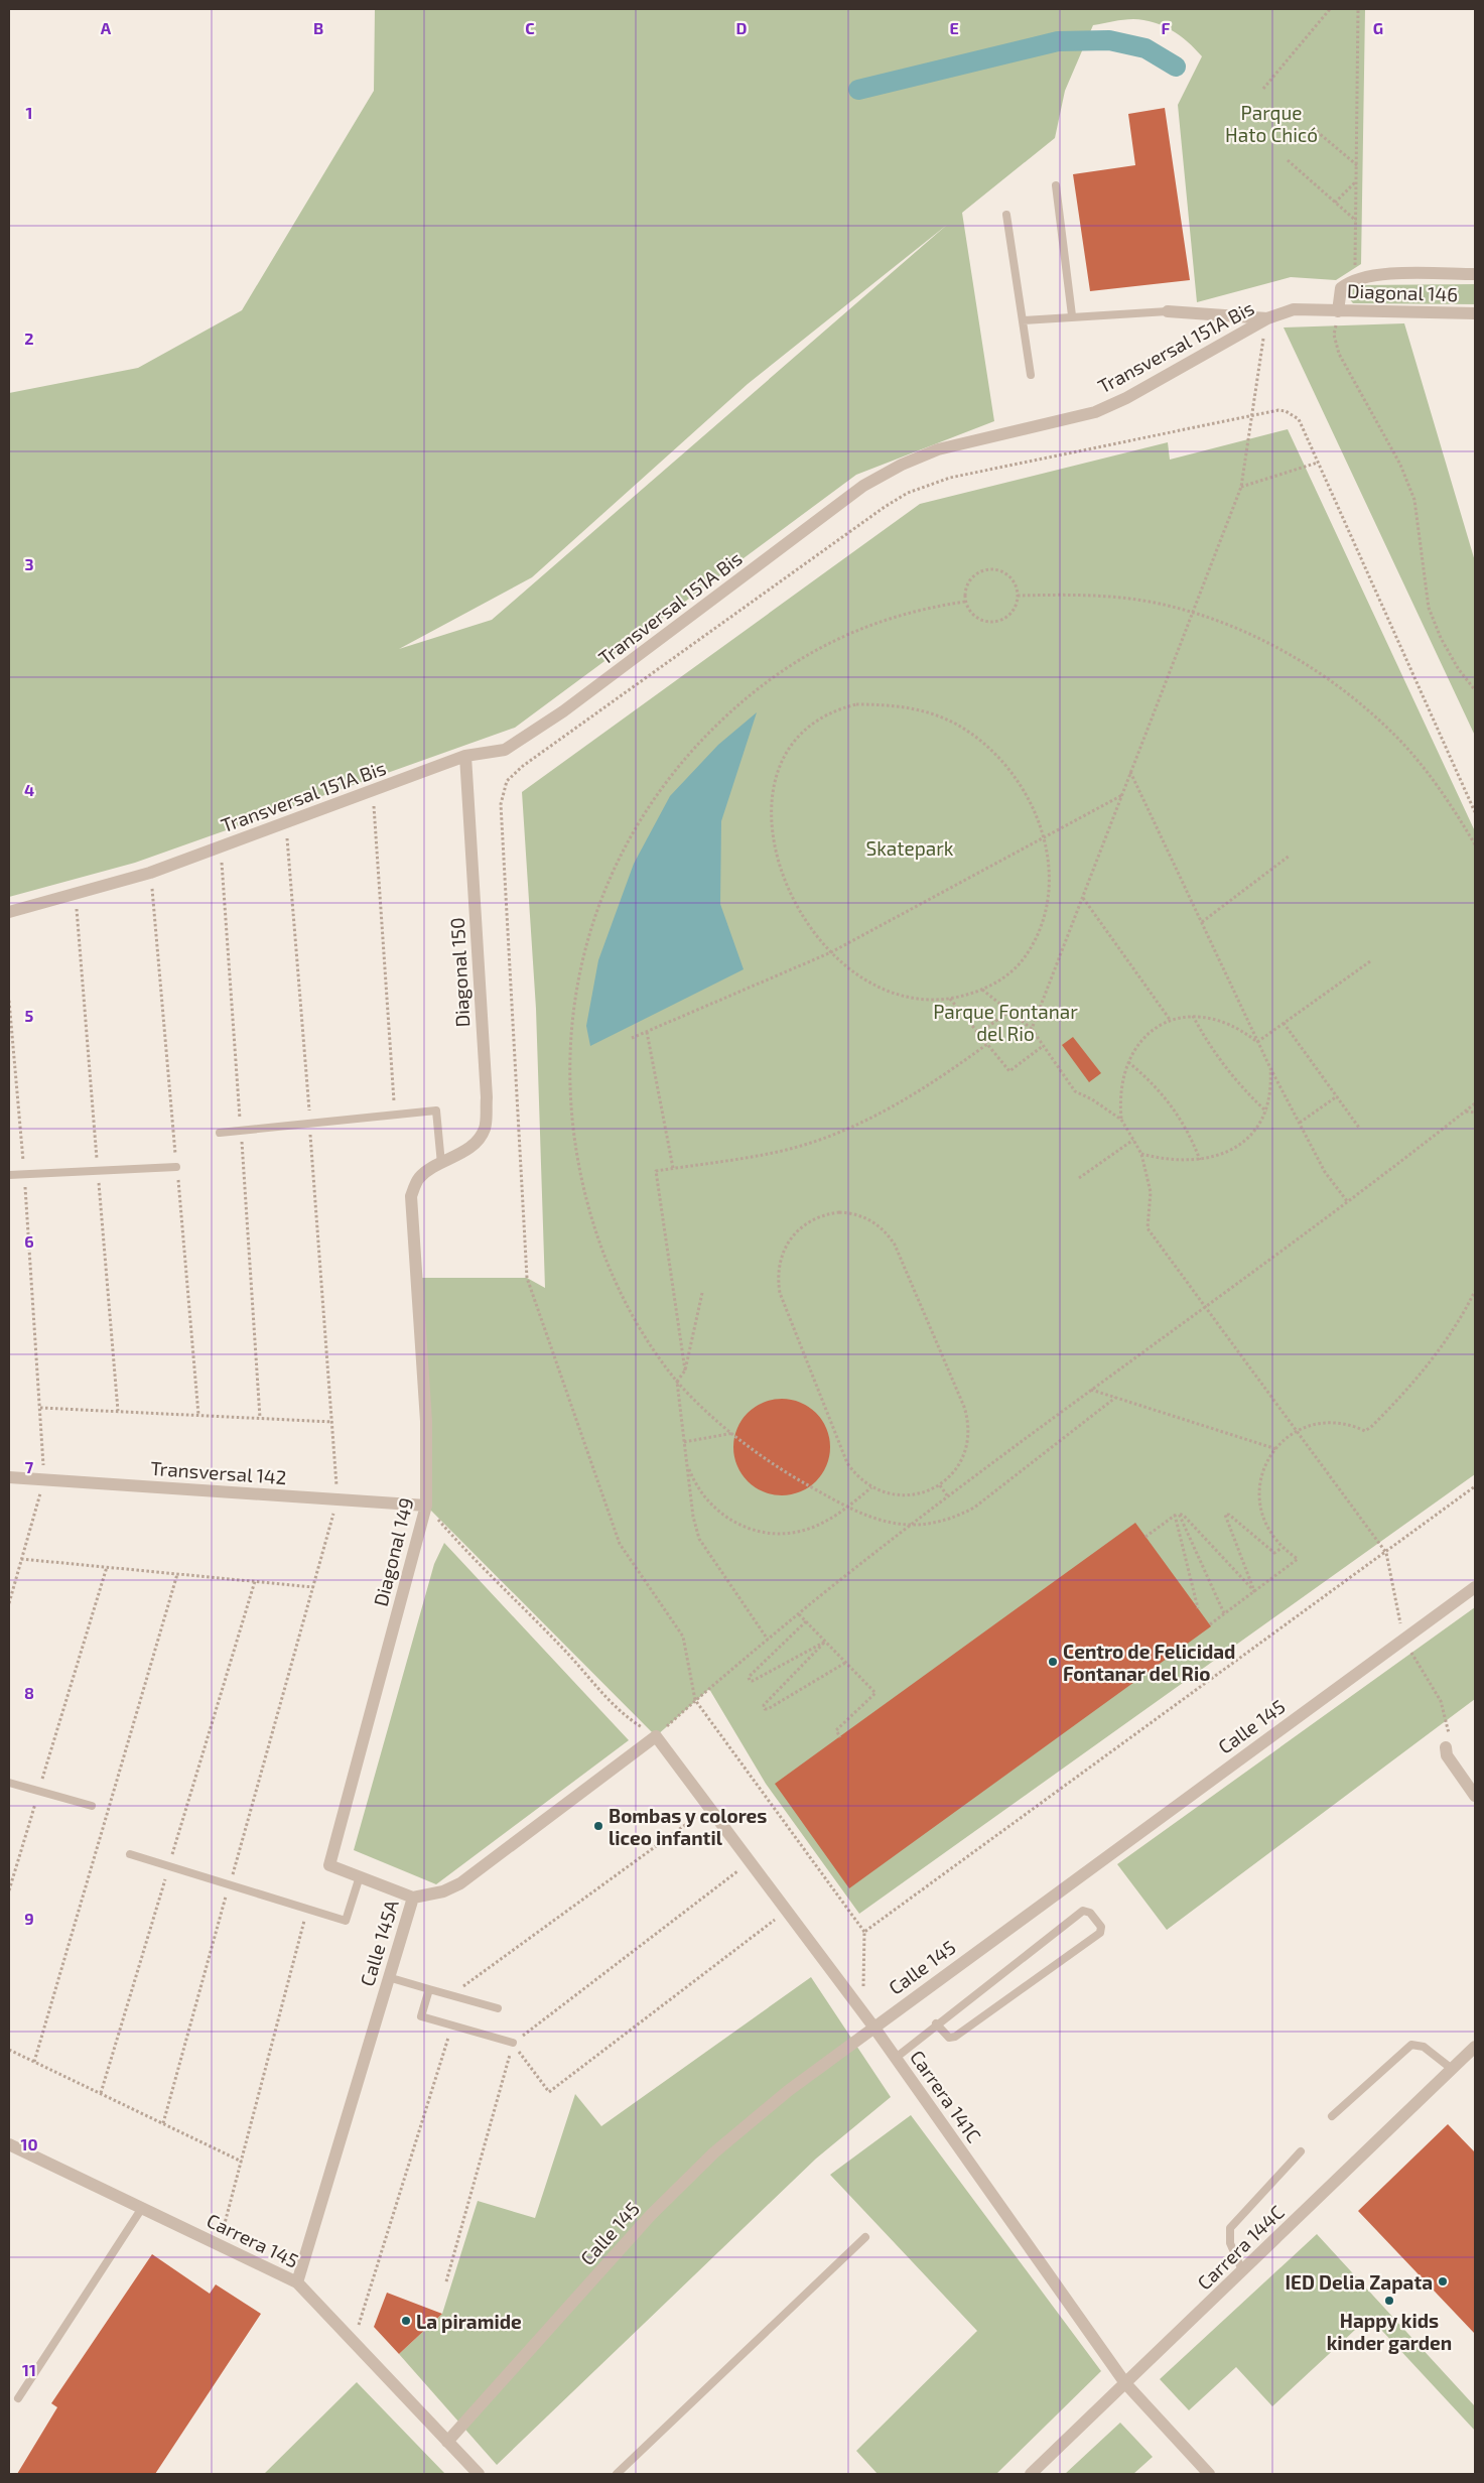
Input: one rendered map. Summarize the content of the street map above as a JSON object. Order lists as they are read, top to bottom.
{
  "streets": {
    "street": [
      "Diagonal 146",
      "Transversal 151A Bis",
      "Diagonal 150",
      "Transversal 142",
      "Diagonal 149",
      "Calle 145",
      "Calle 145A",
      "Carrera 141C",
      "Carrera 145",
      "Carrera 144C"
    ]
  },
  "crossings": [
    ["Diagonal 146", "Transversal 151A Bis"],
    ["Transversal 151A Bis", "Diagonal 150"],
    ["Diagonal 150", "Diagonal 149"],
    ["Transversal 142", "Diagonal 149"],
    ["Calle 145", "Carrera 141C"],
    ["Calle 145", "Carrera 145"],
    ["Calle 145A", "Carrera 141C"],
    ["Calle 145A", "Carrera 145"],
    ["Carrera 141C", "Carrera 144C"]
  ],
  "parks": ["Parque Hato Chicó", "Skatepark", "Parque Fontanar del Rio"],
  "places": [
    "Centro de Felicidad Fontanar del Rio",
    "Bombas y colores liceo infantil",
    "IED Delia Zapata",
    "Happy kids kinder garden",
    "La piramide"
  ],
  "grid": {
    "columns": [
      "A",
      "B",
      "C",
      "D",
      "E",
      "F",
      "G"
    ],
    "rows": [
      "1",
      "2",
      "3",
      "4",
      "5",
      "6",
      "7",
      "8",
      "9",
      "10",
      "11"
    ]
  }
}
